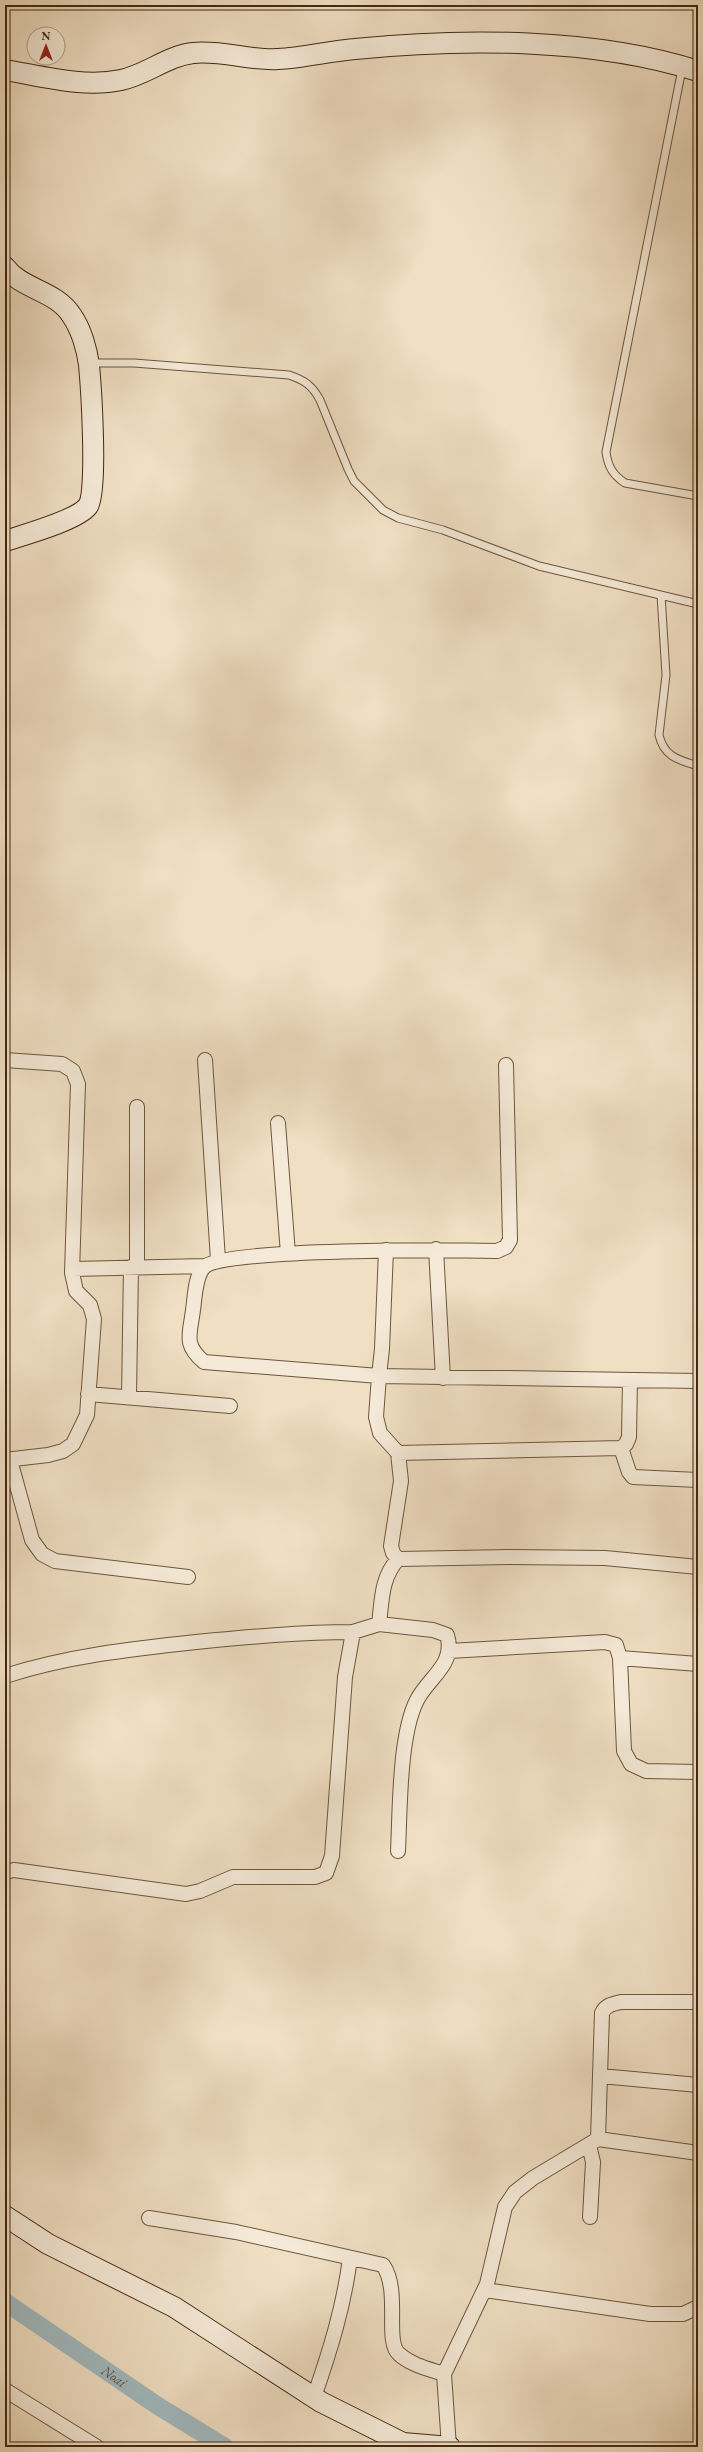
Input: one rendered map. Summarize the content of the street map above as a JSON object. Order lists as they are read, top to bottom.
{
  "water": ["Noai"],
  "north": "top"
}
